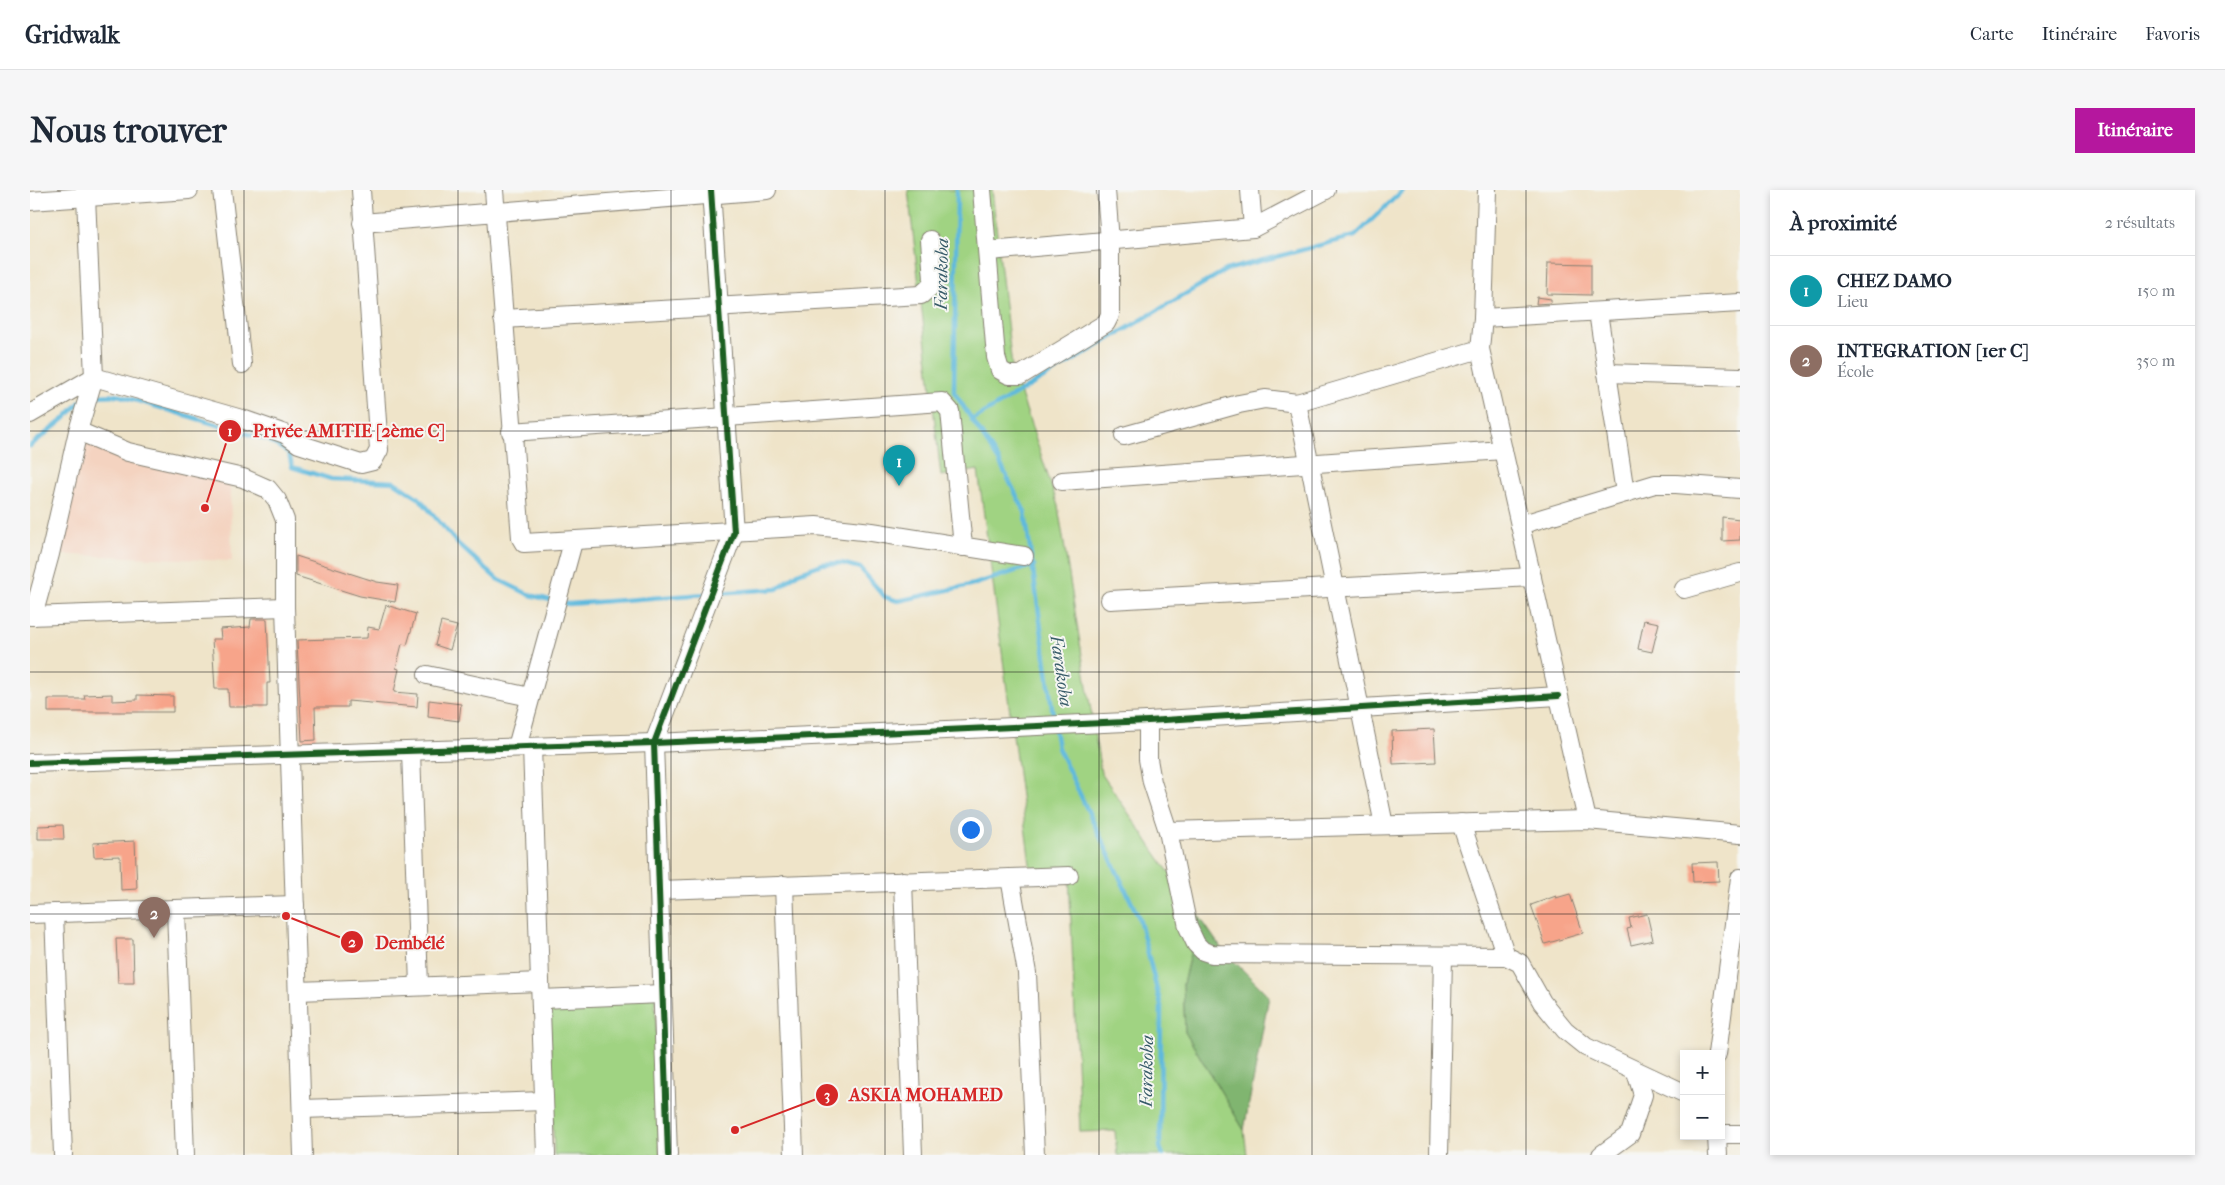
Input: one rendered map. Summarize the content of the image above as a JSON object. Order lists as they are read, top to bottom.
{
  "water": ["Farakoba"],
  "places": ["Privée AMITIE [2ème C]", "Dembélé", "ASKIA MOHAMED"],
  "page": {
    "header": "Gridwalk",
    "nav": ["Carte", "Itinéraire", "Favoris"],
    "buttons": "Itinéraire",
    "title": "Nous trouver",
    "heading": ["À proximité", "2 résultats"],
    "list": [
      {
        "mark": "1",
        "name": "CHEZ DAMO",
        "note": "Lieu",
        "value": "150 m"
      },
      {
        "mark": "2",
        "name": "INTEGRATION [1er C]",
        "note": "École",
        "value": "350 m"
      }
    ],
    "pins": ["1", "2"],
    "map_buttons": ["+", "−"]
  }
}
